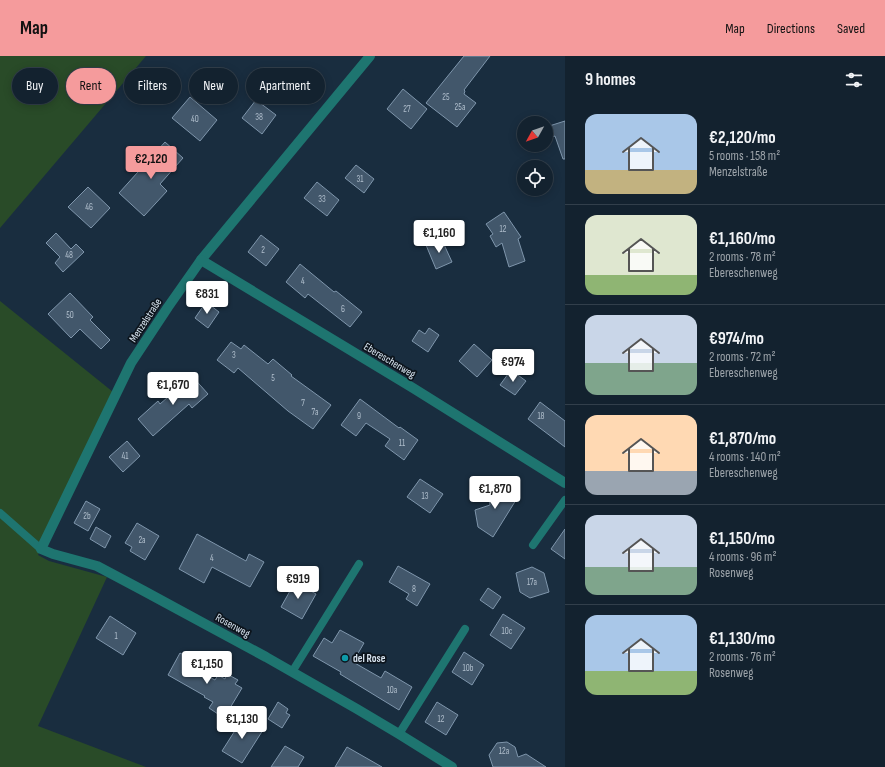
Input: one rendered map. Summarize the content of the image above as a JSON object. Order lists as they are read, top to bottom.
{
  "streets": {
    "street": ["Menzelstraße", "Ebereschenweg", "Rosenweg"]
  },
  "crossings": [
    ["Menzelstraße", "Ebereschenweg"],
    ["Menzelstraße", "Rosenweg"]
  ],
  "places": ["del Rose"],
  "house_numbers": [
    "25",
    "25a",
    "27",
    "38",
    "40",
    "31",
    "33",
    "46",
    "12",
    "2",
    "48",
    "4",
    "6",
    "50",
    "3",
    "5",
    "7",
    "7a",
    "9",
    "18",
    "11",
    "41",
    "13",
    "2b",
    "2a",
    "4",
    "17a",
    "8",
    "10c",
    "1",
    "10b",
    "10a",
    "12",
    "12a"
  ],
  "north": "bottom left",
  "page": {
    "header": "Map",
    "nav": ["Map", "Directions", "Saved"],
    "heading": "9 homes",
    "chip": [
      "Buy",
      "Rent",
      "Filters",
      "New",
      "Apartment"
    ],
    "list": [
      {
        "name": "€2,120/mo",
        "note": "5 rooms · 158 m² · Menzelstraße"
      },
      {
        "name": "€1,160/mo",
        "note": "2 rooms · 78 m² · Ebereschenweg"
      },
      {
        "name": "€974/mo",
        "note": "2 rooms · 72 m² · Ebereschenweg"
      },
      {
        "name": "€1,870/mo",
        "note": "4 rooms · 140 m² · Ebereschenweg"
      },
      {
        "name": "€1,150/mo",
        "note": "4 rooms · 96 m² · Rosenweg"
      },
      {
        "name": "€1,130/mo",
        "note": "2 rooms · 76 m² · Rosenweg"
      }
    ],
    "price": [
      "€2,120",
      "€1,160",
      "€831",
      "€974",
      "€1,670",
      "€1,870",
      "€919",
      "€1,150",
      "€1,130"
    ]
  }
}
